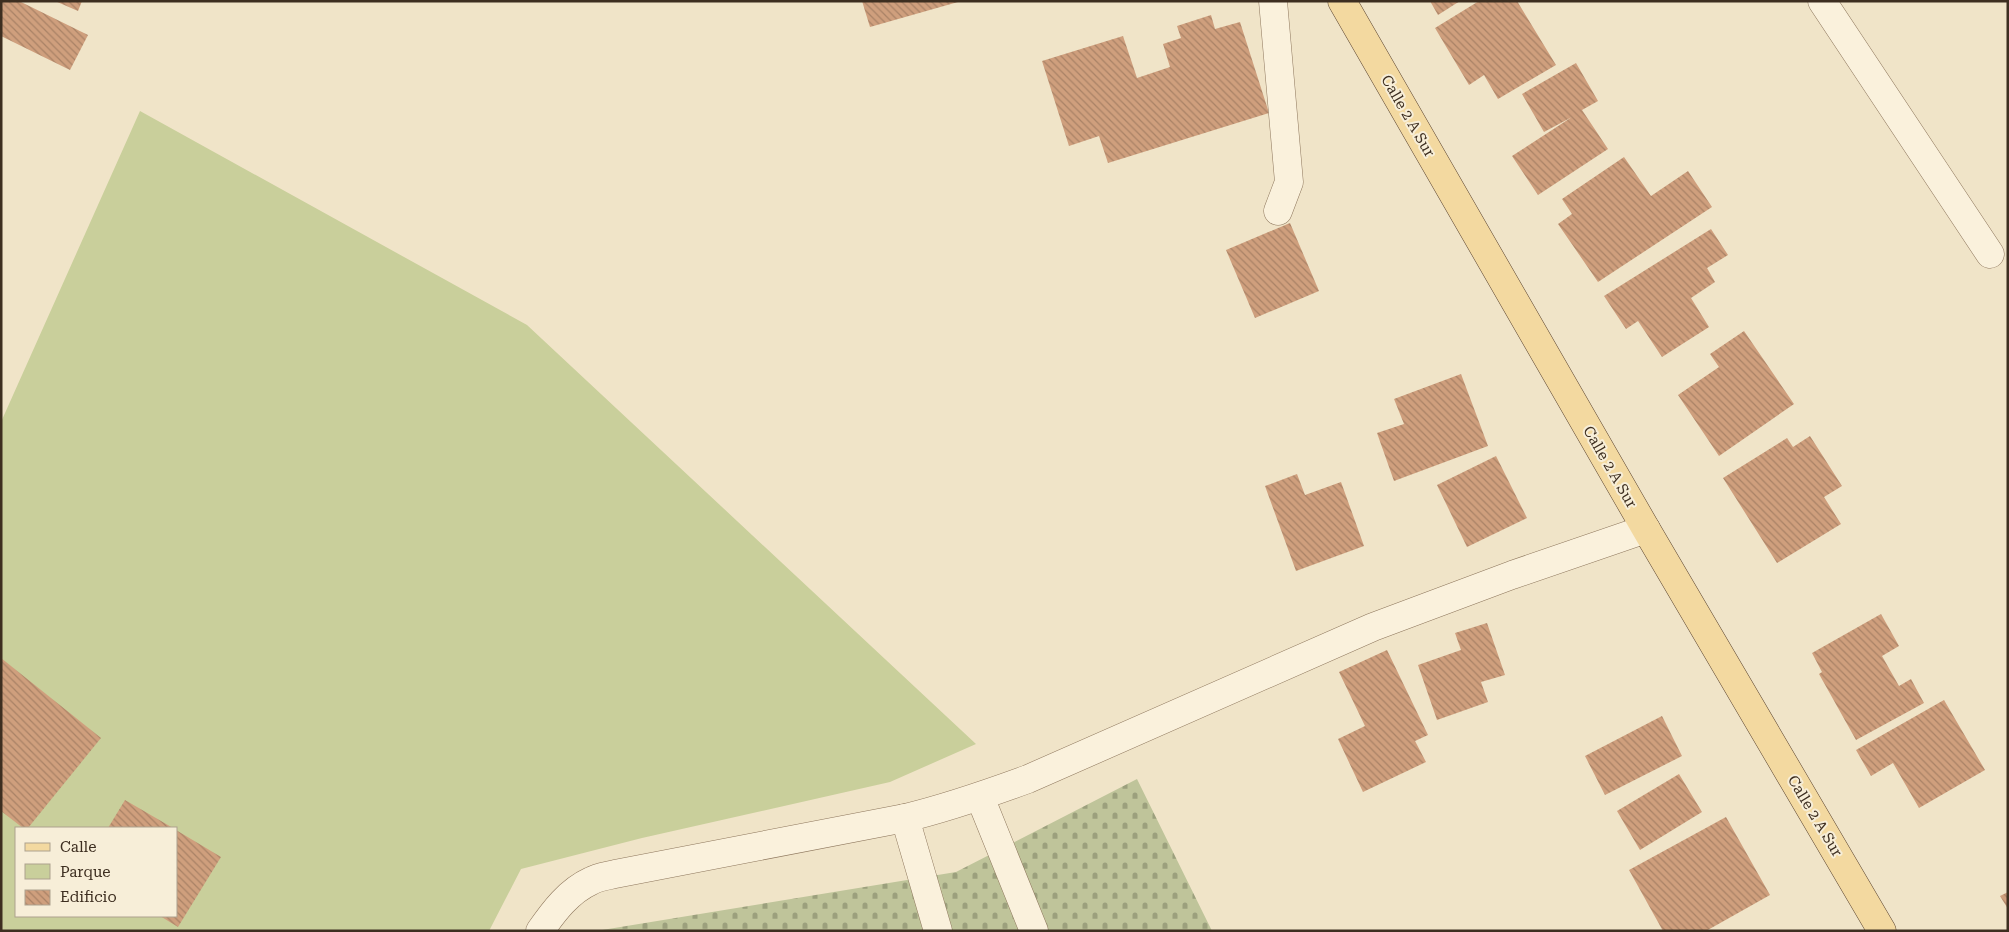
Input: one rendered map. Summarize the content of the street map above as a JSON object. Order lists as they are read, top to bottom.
{
  "streets": {
    "main road": ["Calle 2 A Sur"]
  },
  "legend": ["Calle", "Parque", "Edificio"]
}
